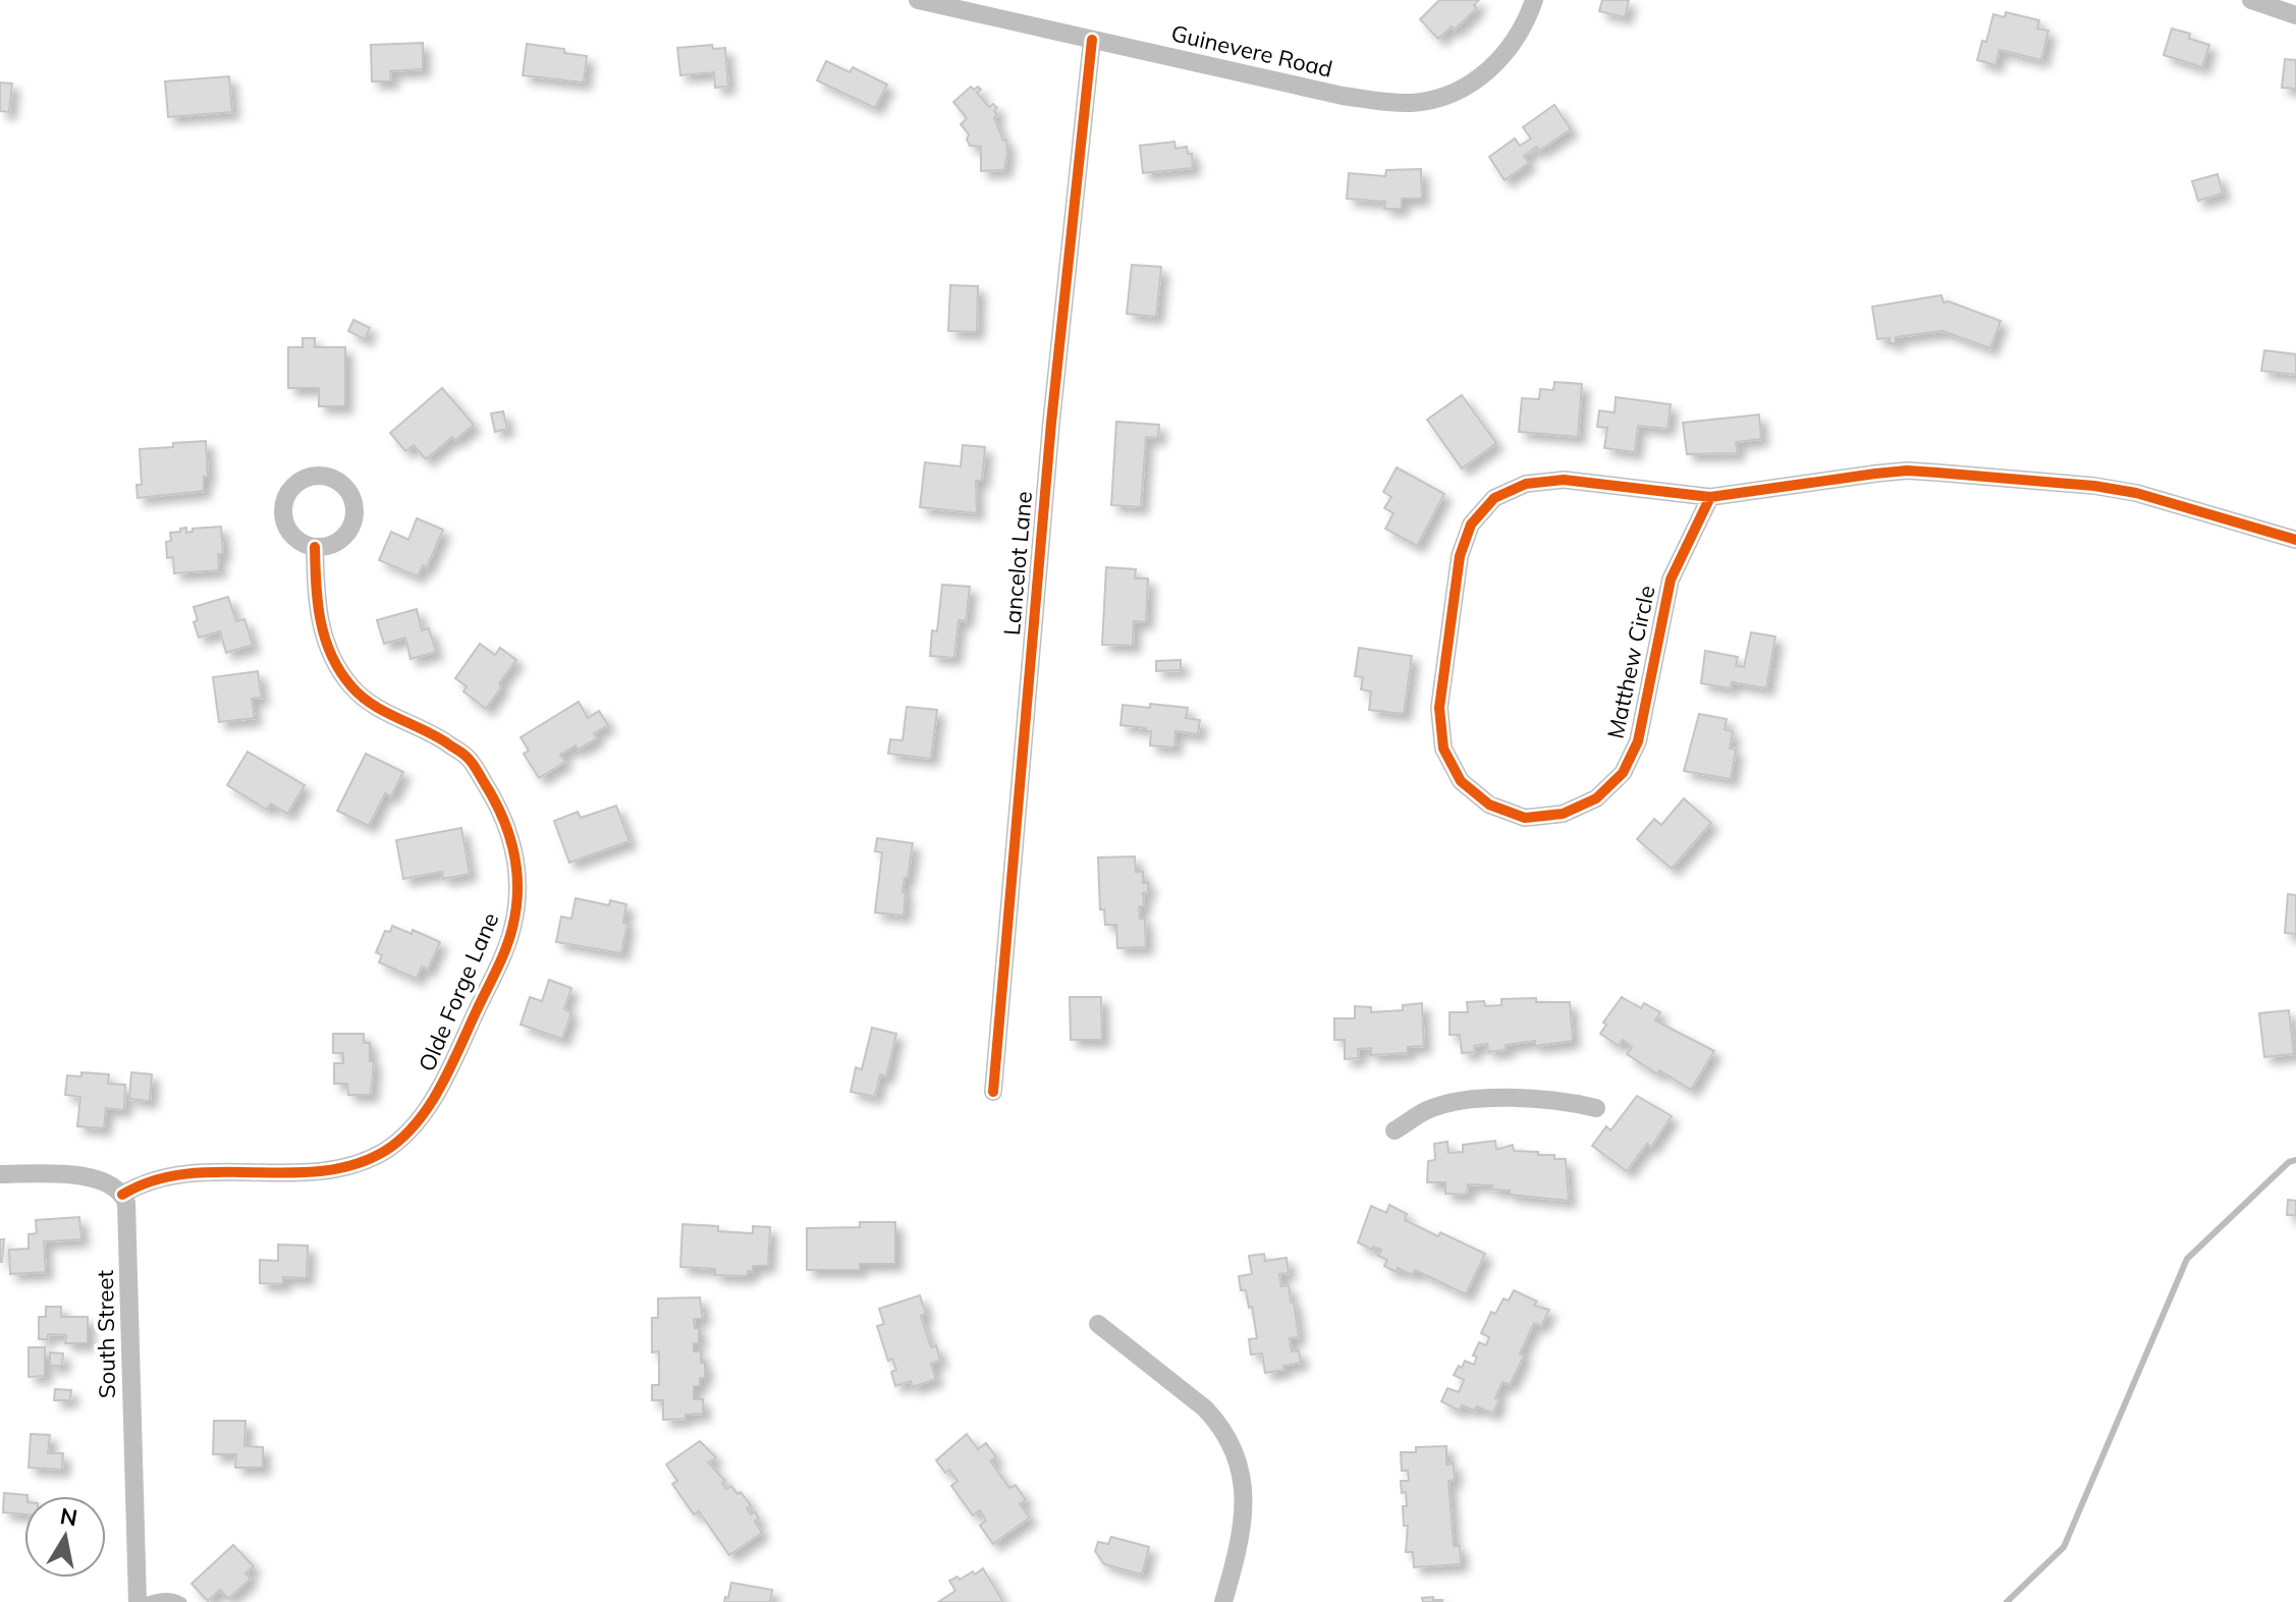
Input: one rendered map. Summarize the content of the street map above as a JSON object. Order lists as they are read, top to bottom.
{
  "streets": {
    "street": [
      "Guinevere Road",
      "Lancelot Lane",
      "Matthew Circle",
      "Olde Forge Lane",
      "South Street"
    ]
  },
  "crossings": [
    ["Guinevere Road", "Lancelot Lane"],
    ["Olde Forge Lane", "South Street"]
  ],
  "north": "top"
}
